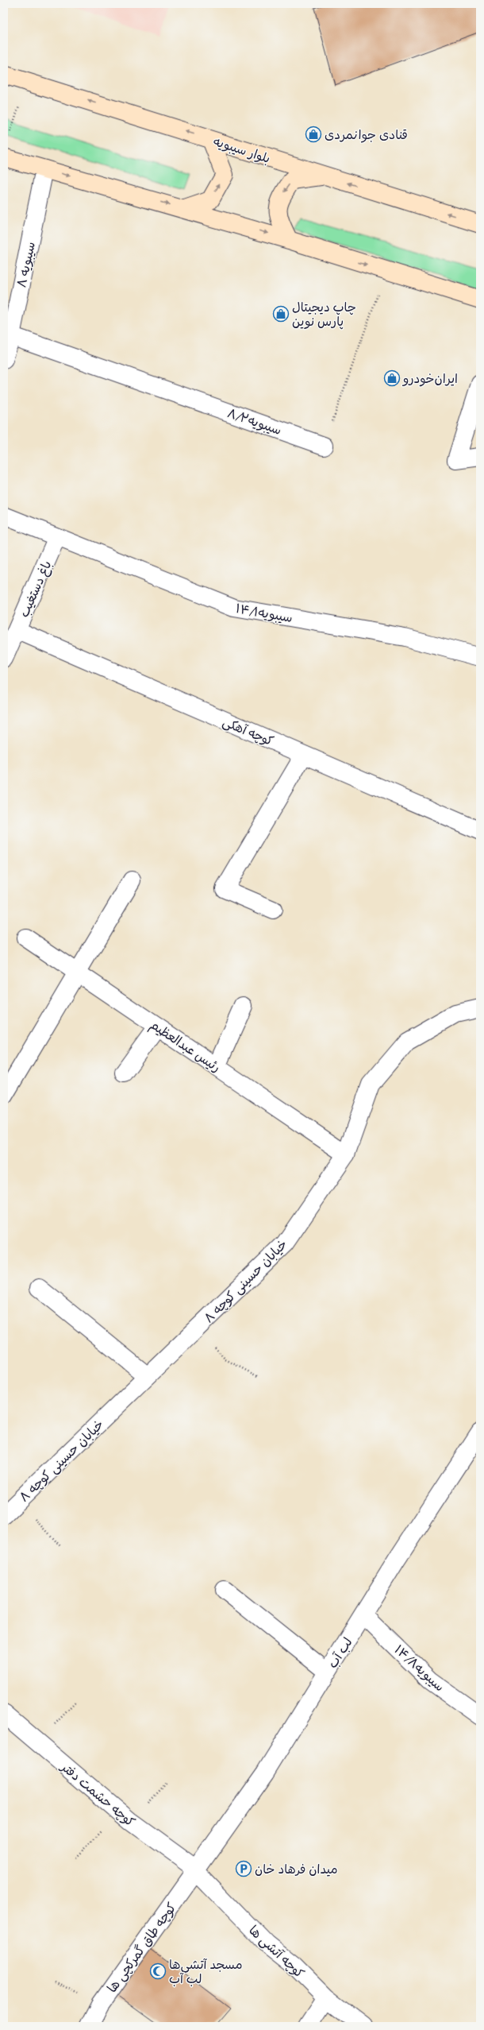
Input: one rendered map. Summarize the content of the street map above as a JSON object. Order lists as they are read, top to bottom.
{
  "streets": {
    "main road": ["بلوار سیبویه"],
    "street": [
      "سیبویه ۸",
      "سیبویه۸/۲",
      "باغ دستغیب",
      "سیبویه۱۴/۱",
      "کوچه آهکی",
      "رئیس عبدالعظیم",
      "خیابان حسینی کوچه ۸",
      "لب آب",
      "سیبویه۱۴/۸",
      "کوچه حشمت دفتر",
      "کوچه طاق گمرکچی ها",
      "کوچه آتشی ها"
    ]
  },
  "crossings": [
    ["سیبویه ۸", "سیبویه۸/۲"],
    ["باغ دستغیب", "سیبویه۱۴/۱"],
    ["باغ دستغیب", "کوچه آهکی"],
    ["رئیس عبدالعظیم", "خیابان حسینی کوچه ۸"],
    ["لب آب", "سیبویه۱۴/۸"],
    ["لب آب", "کوچه حشمت دفتر"],
    ["لب آب", "کوچه طاق گمرکچی ها"],
    ["لب آب", "کوچه آتشی ها"],
    ["کوچه حشمت دفتر", "کوچه طاق گمرکچی ها"],
    ["کوچه حشمت دفتر", "کوچه آتشی ها"],
    ["کوچه طاق گمرکچی ها", "کوچه آتشی ها"]
  ],
  "places": {
    "shop": ["قنادی جوانمردی", "چاپ دیجیتال پارس نوین", "ایران‌خودرو"],
    "parking": ["میدان فرهاد خان"],
    "mosque": ["مسجد آتشی‌ها لب آب"]
  }
}
